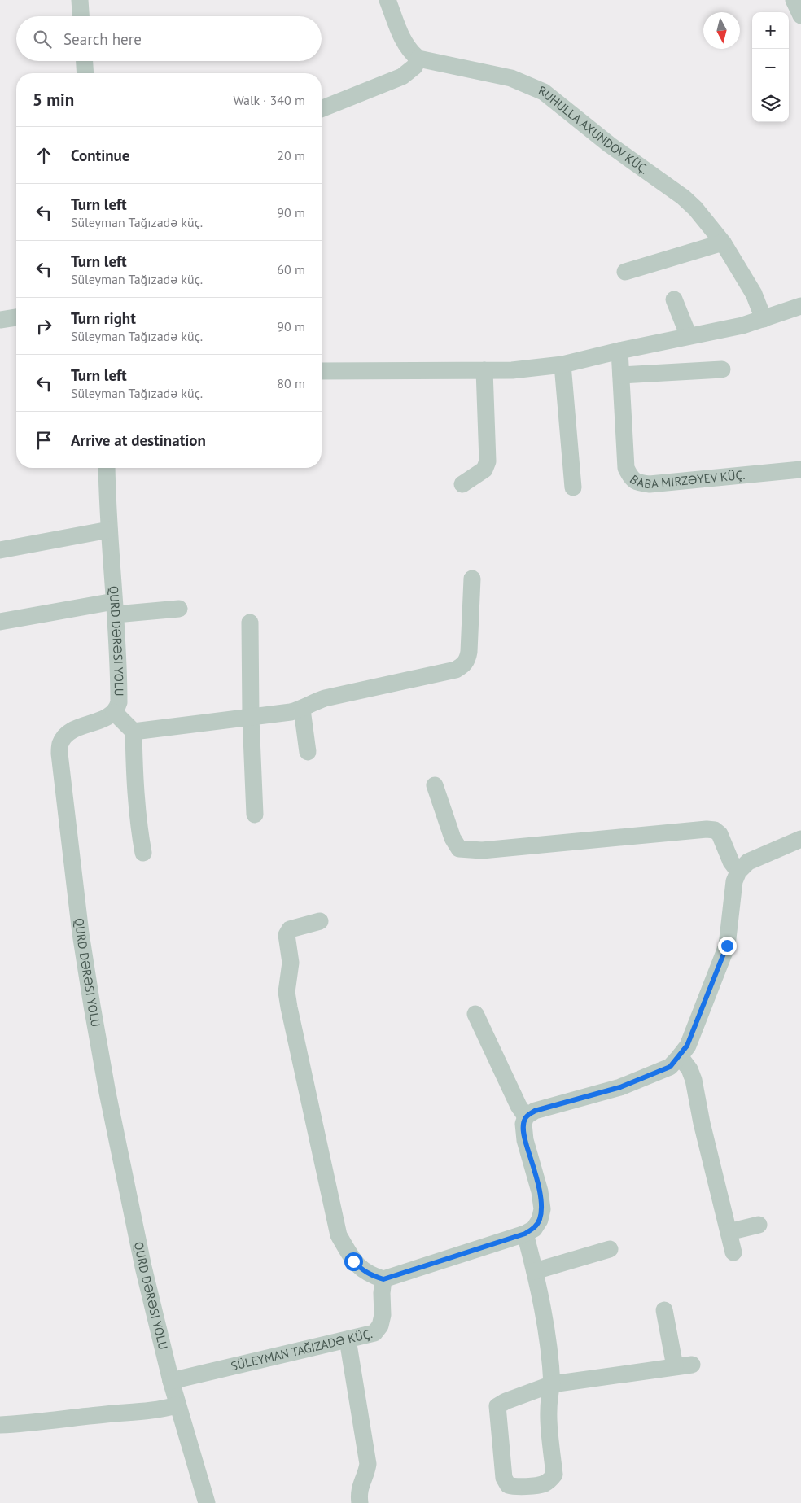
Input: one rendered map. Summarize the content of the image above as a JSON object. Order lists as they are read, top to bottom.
{
  "streets": {
    "street": ["RUHULLA AXUNDOV KÜÇ.", "BABA MIRZƏYEV KÜÇ.", "QURD DƏRƏSI YOLU"]
  },
  "north": "bottom",
  "page": {
    "map_buttons": ["+", "−"],
    "search": "Search here",
    "heading": ["5 min", "Walk · 340 m"],
    "list": [
      ["Continue", "20 m"],
      ["Turn left", "Süleyman Tağızadə küç.", "90 m"],
      ["Turn left", "Süleyman Tağızadə küç.", "60 m"],
      ["Turn right", "Süleyman Tağızadə küç.", "90 m"],
      ["Turn left", "Süleyman Tağızadə küç.", "80 m"],
      "Arrive at destination"
    ]
  }
}
